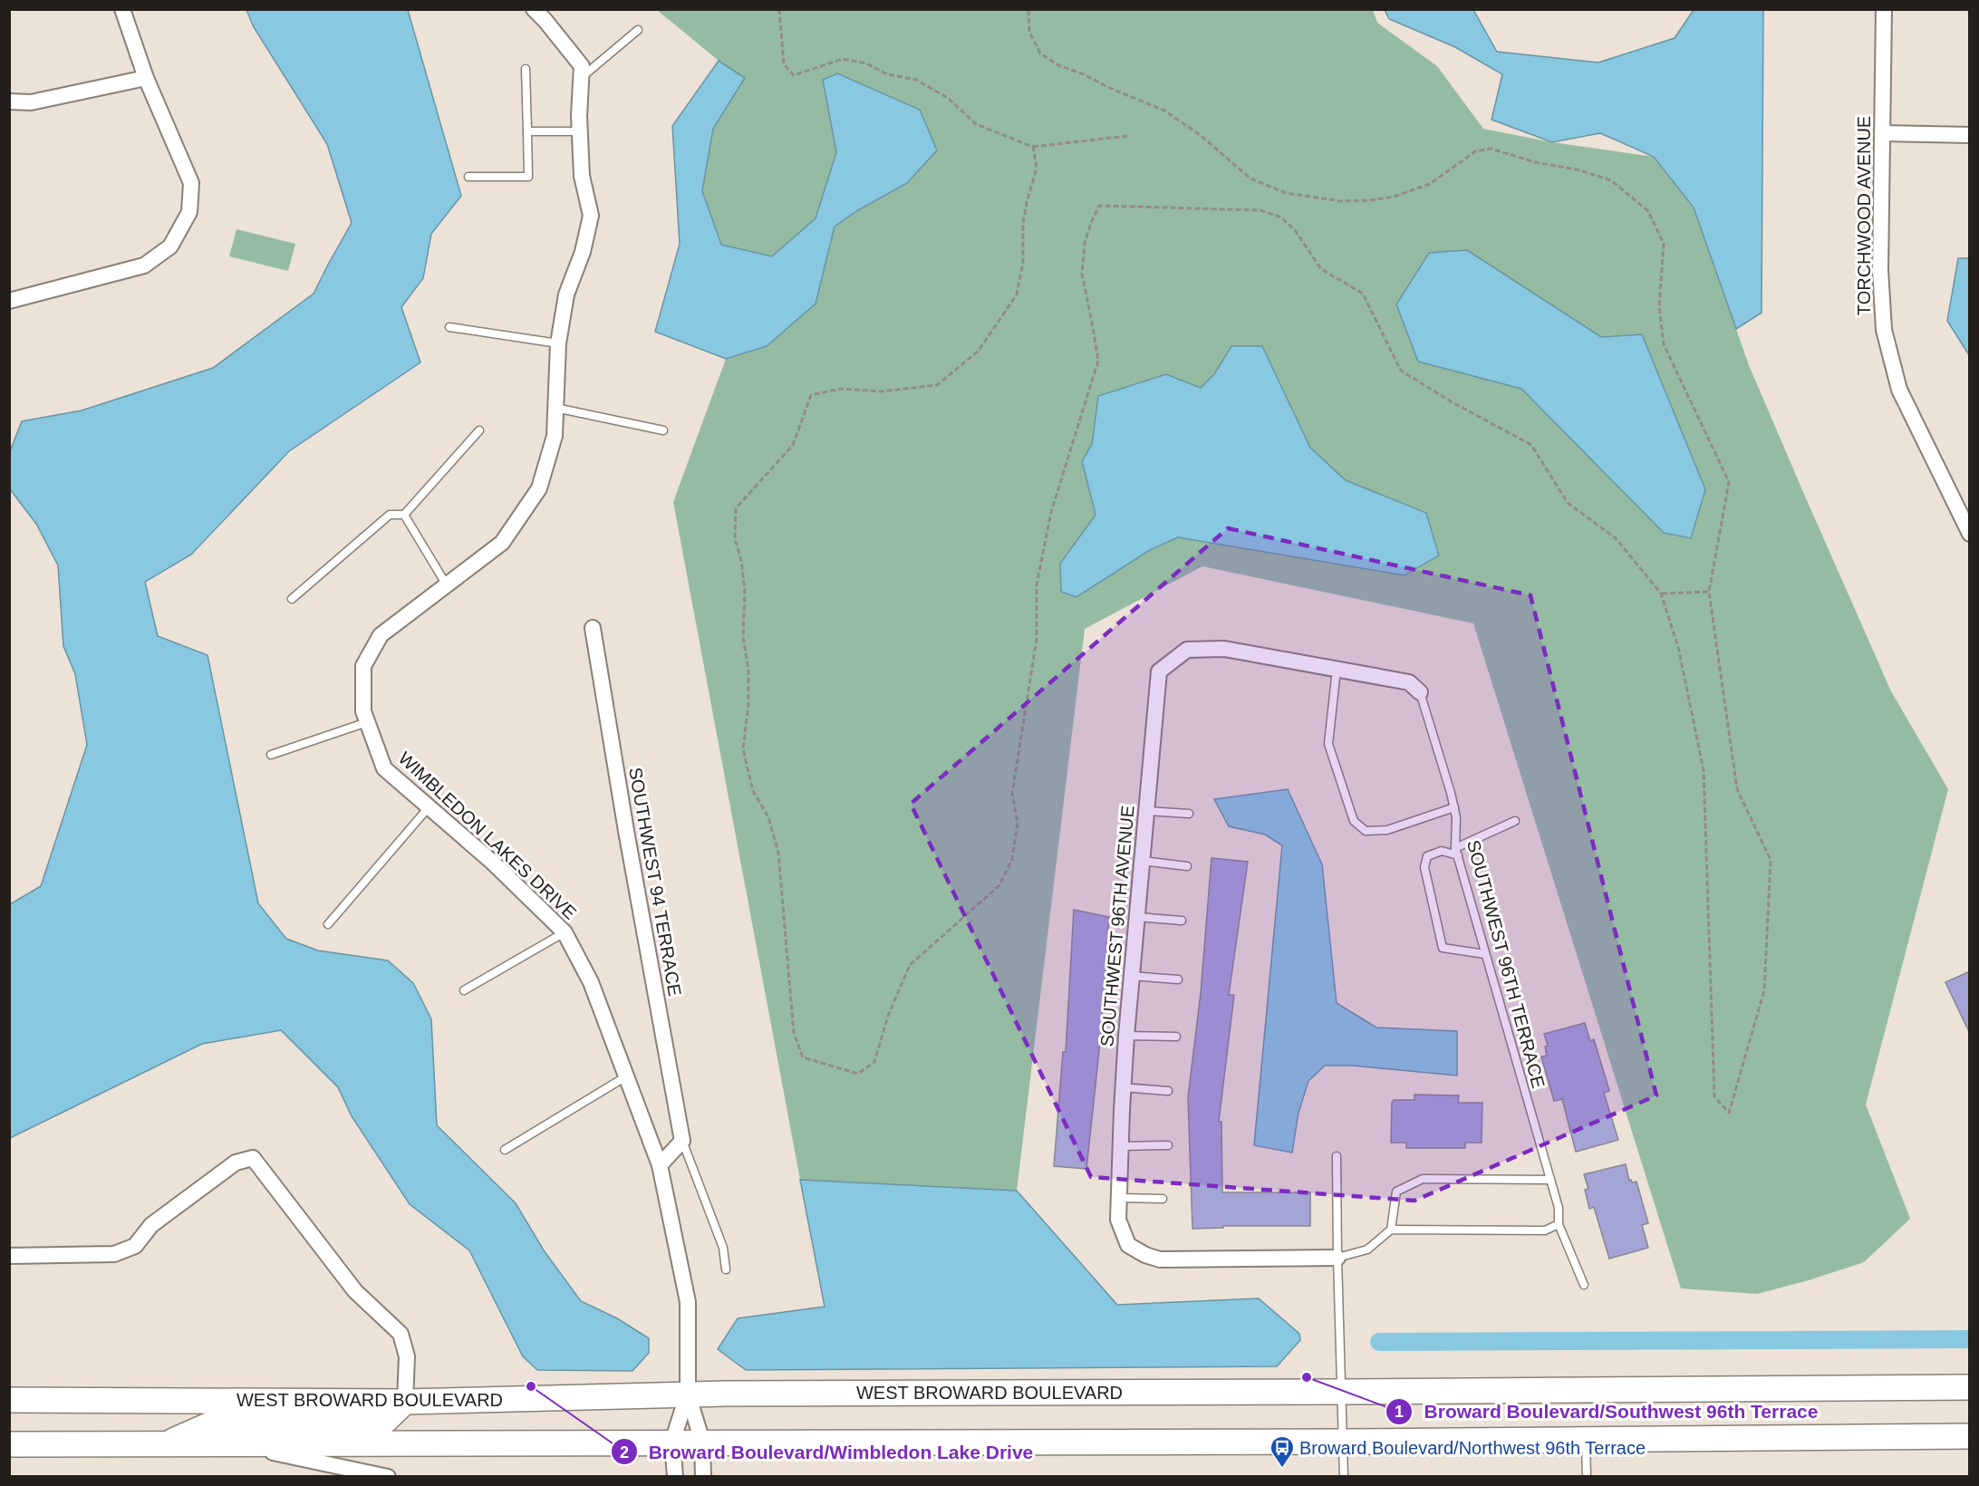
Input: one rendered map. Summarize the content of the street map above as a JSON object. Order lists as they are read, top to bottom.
{
  "streets": {
    "main road": ["WEST BROWARD BOULEVARD"],
    "street": [
      "TORCHWOOD AVENUE",
      "WIMBLEDON LAKES DRIVE",
      "SOUTHWEST 94 TERRACE",
      "SOUTHWEST 96TH AVENUE"
    ],
    "lane": ["SOUTHWEST 96TH TERRACE"]
  },
  "crossings": [
    ["WIMBLEDON LAKES DRIVE", "WEST BROWARD BOULEVARD"],
    ["SOUTHWEST 96TH AVENUE", "SOUTHWEST 96TH TERRACE"]
  ],
  "places": {
    "other": ["Broward Boulevard/Southwest 96th Terrace", "Broward Boulevard/Wimbledon Lake Drive"],
    "bus stop": ["Broward Boulevard/Northwest 96th Terrace"]
  }
}
